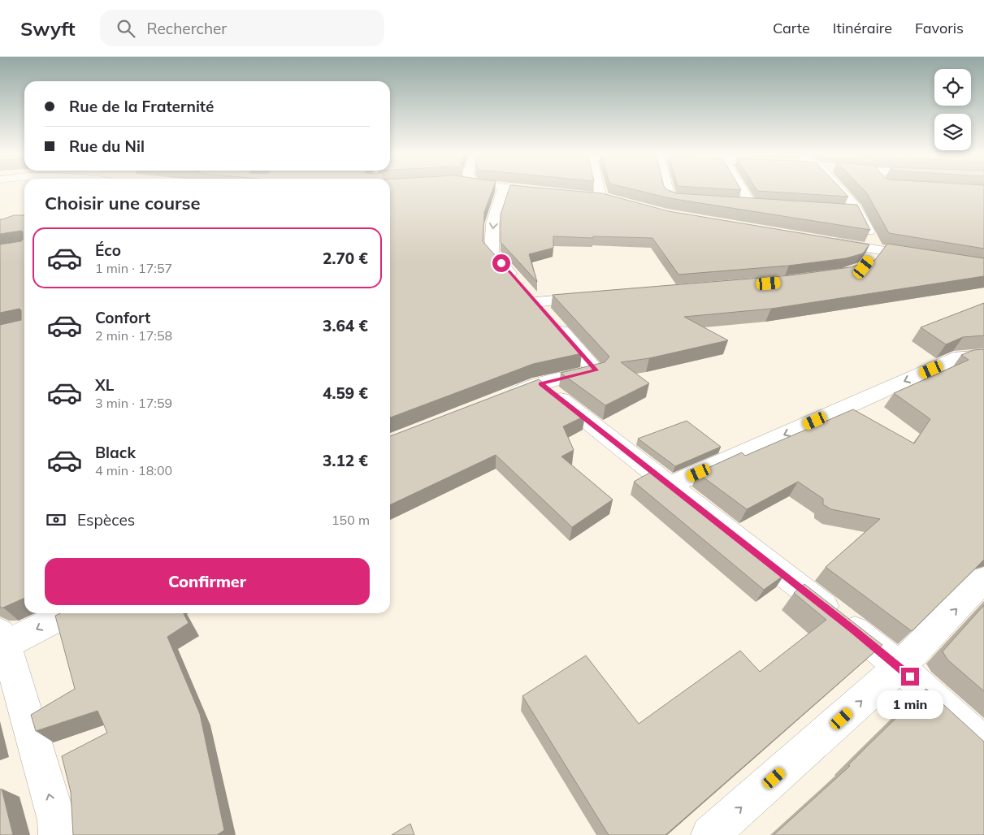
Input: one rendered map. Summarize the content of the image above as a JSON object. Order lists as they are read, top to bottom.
{
  "page": {
    "header": "Swyft",
    "search": "Rechercher",
    "nav": ["Carte", "Itinéraire", "Favoris"],
    "banner": ["Rue de la Fraternité", "Rue du Nil"],
    "heading": "Choisir une course",
    "list": [
      {
        "name": "Éco",
        "note": "1 min · 17:57",
        "value": "2.70 €"
      },
      {
        "name": "Confort",
        "note": "2 min · 17:58",
        "value": "3.64 €"
      },
      {
        "name": "XL",
        "note": "3 min · 17:59",
        "value": "4.59 €"
      },
      {
        "name": "Black",
        "note": "4 min · 18:00",
        "value": "3.12 €"
      }
    ],
    "pay": ["Espèces", "150 m"],
    "buttons": "Confirmer",
    "bubble": "1 min"
  }
}
